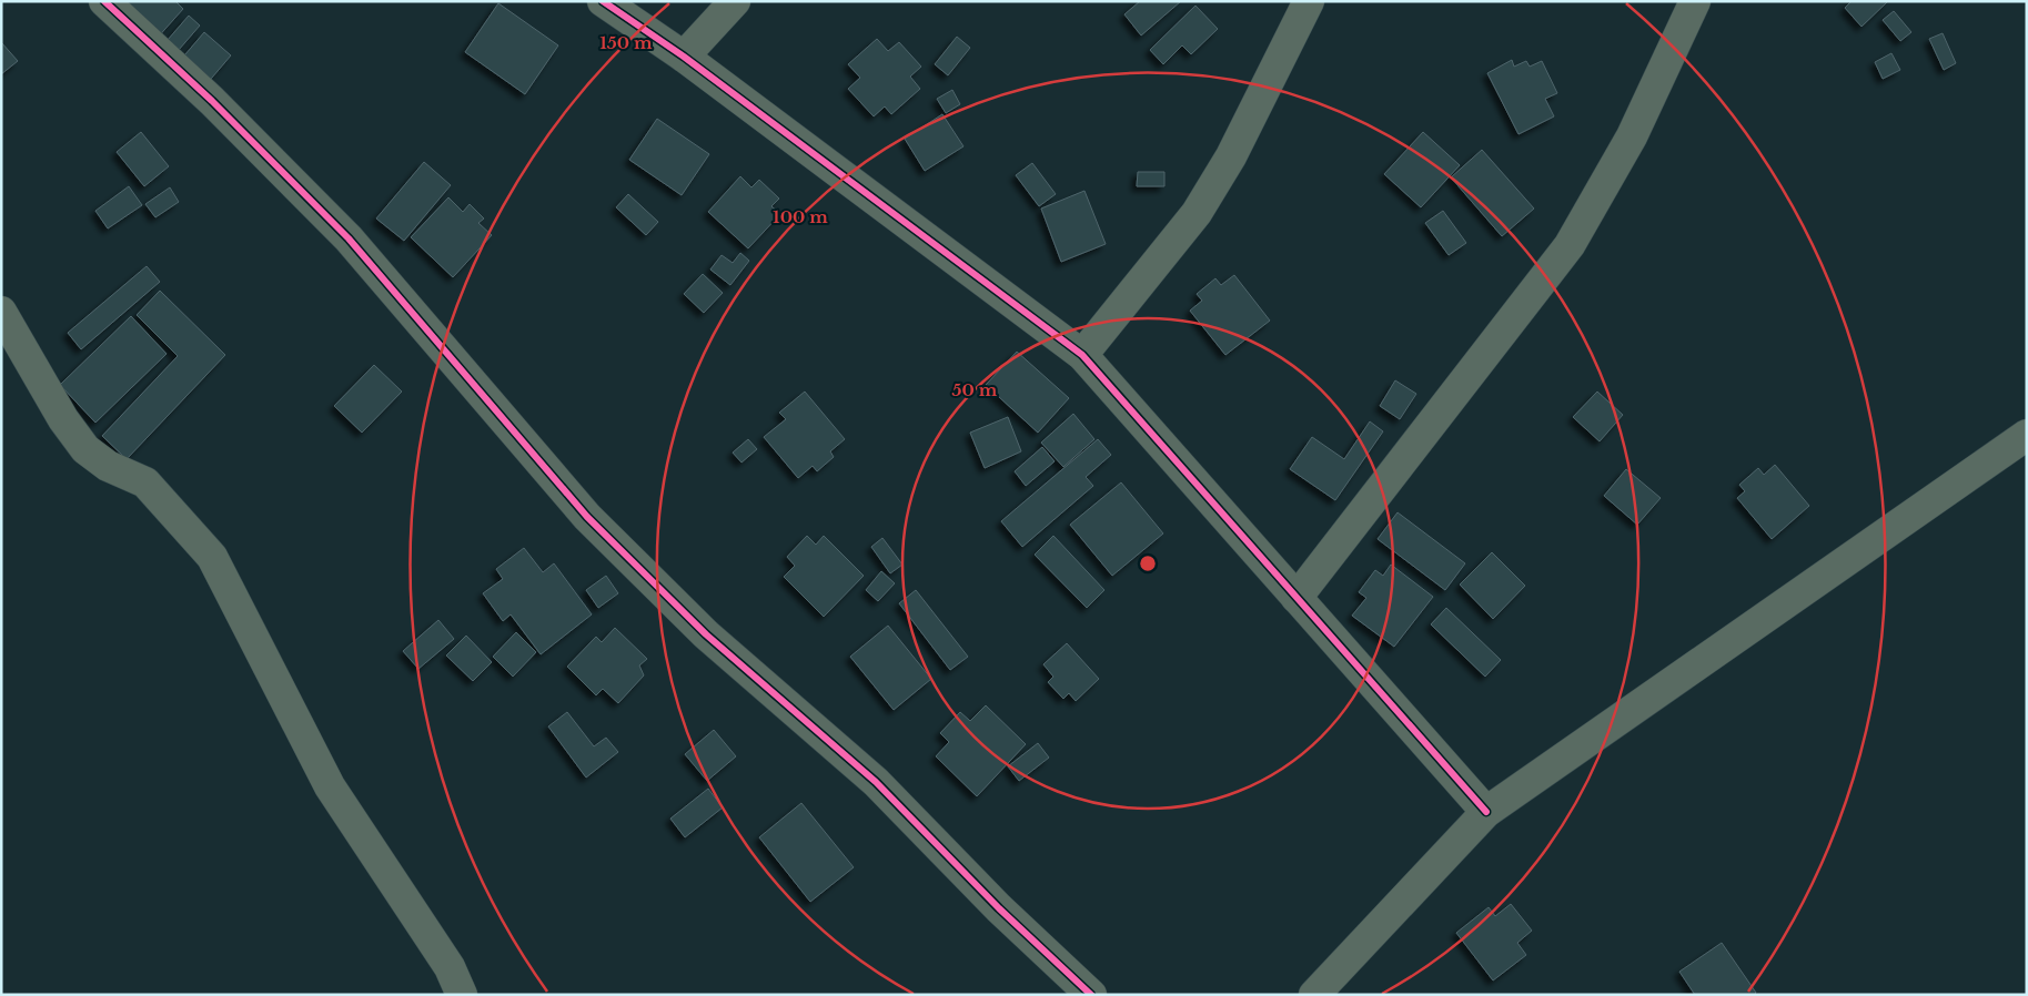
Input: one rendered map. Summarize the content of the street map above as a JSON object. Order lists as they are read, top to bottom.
{
  "rings": ["150 m", "100 m", "50 m"]
}
